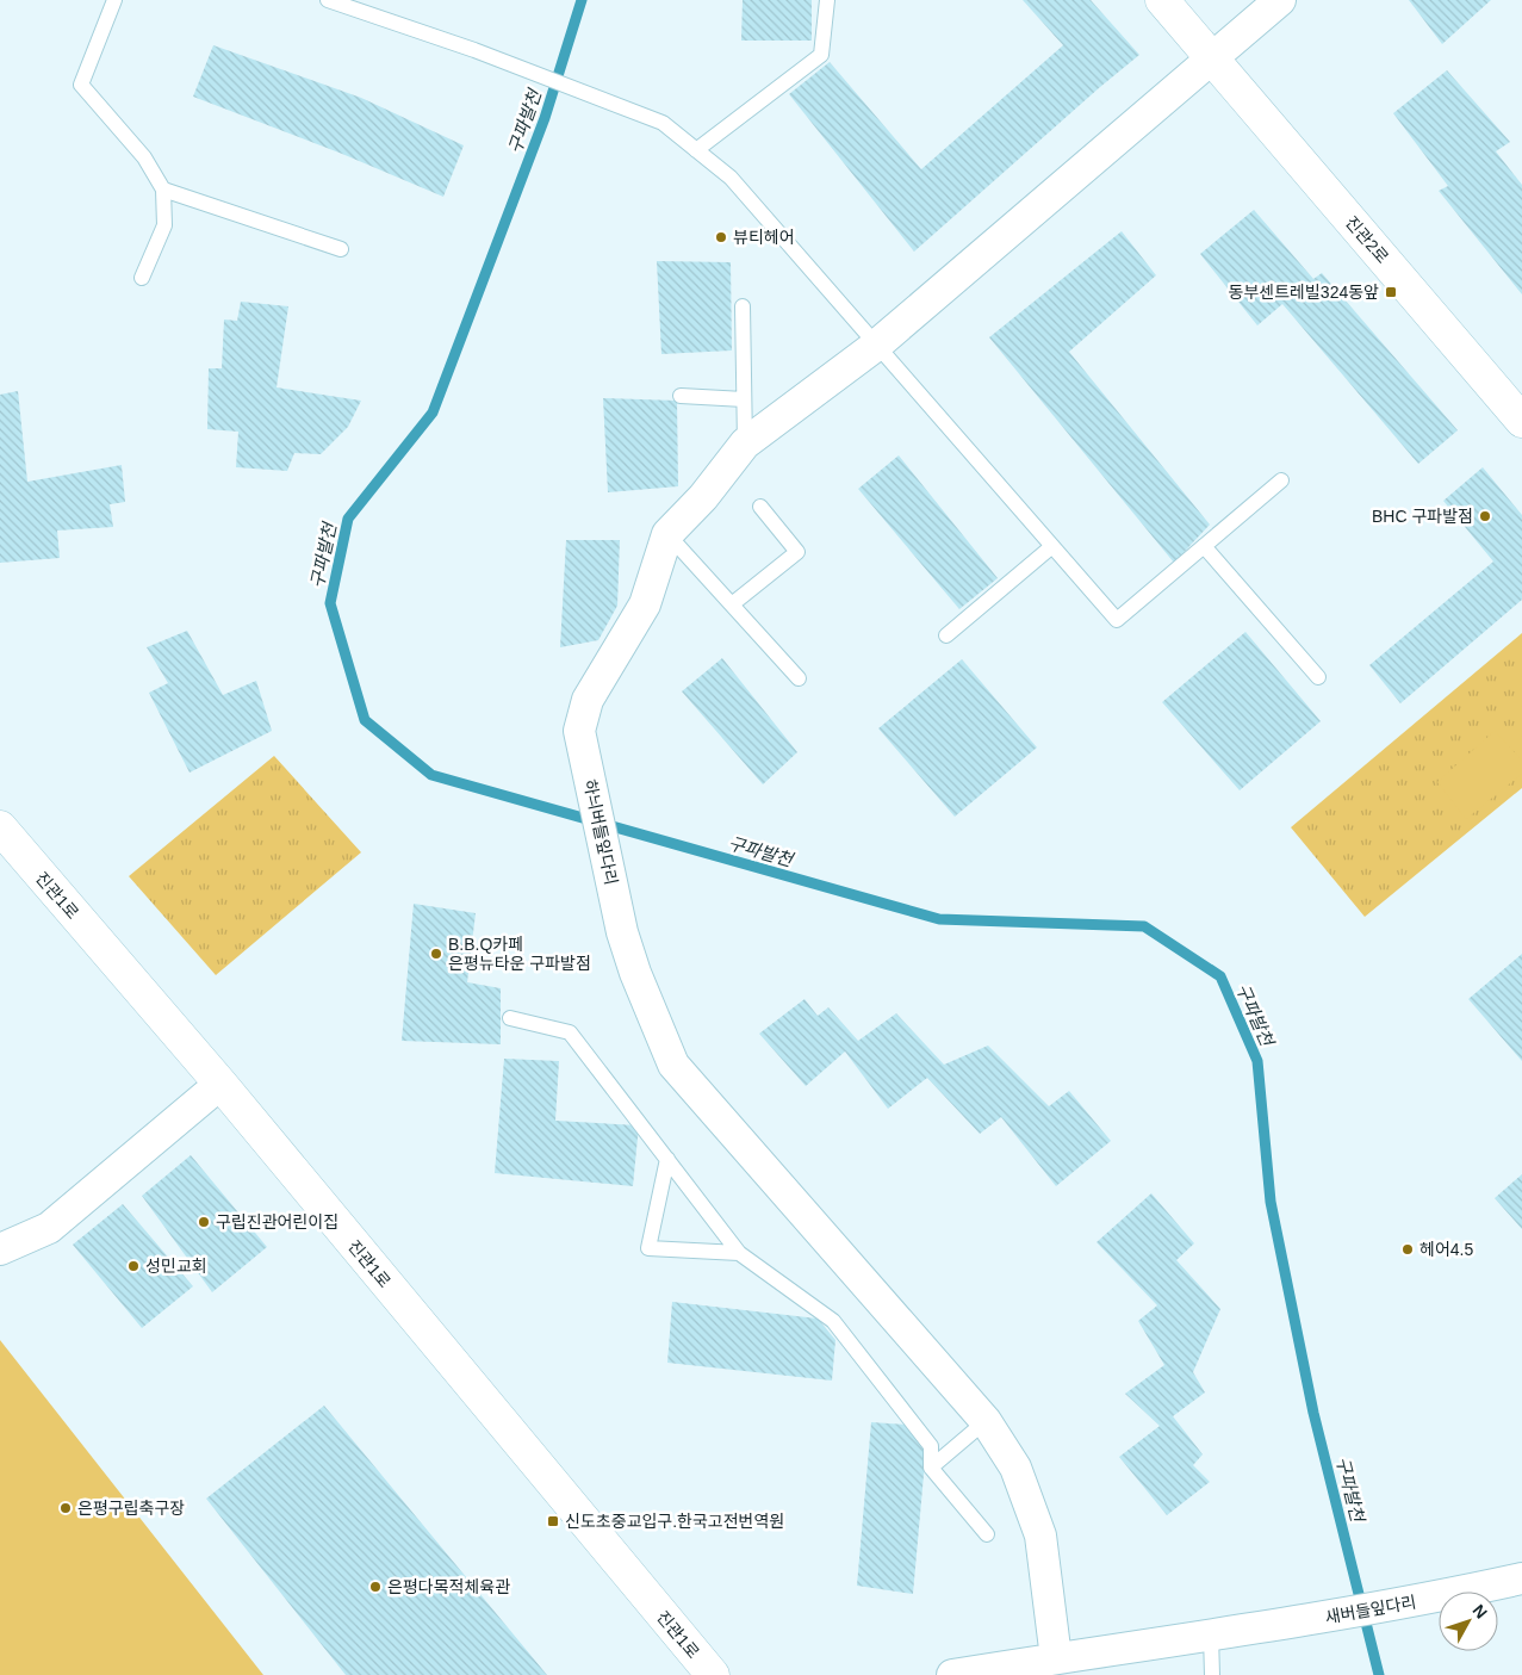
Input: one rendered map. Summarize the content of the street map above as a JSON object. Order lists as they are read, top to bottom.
{
  "streets": {
    "main road": ["진관2로", "진관1로"],
    "street": ["하늬버들잎다리", "새버들잎다리"]
  },
  "crossings": [
    ["하늬버들잎다리", "새버들잎다리"]
  ],
  "water": ["구파발천"],
  "places": {
    "other": [
      "뷰티헤어",
      "BHC 구파발점",
      "B.B.Q카페 은평뉴타운 구파발점",
      "구립진관어린이집",
      "헤어4.5",
      "성민교회",
      "은평구립축구장",
      "은평다목적체육관"
    ],
    "transit": ["동부센트레빌324동앞", "신도초중교입구.한국고전번역원"]
  },
  "north": "top right"
}
